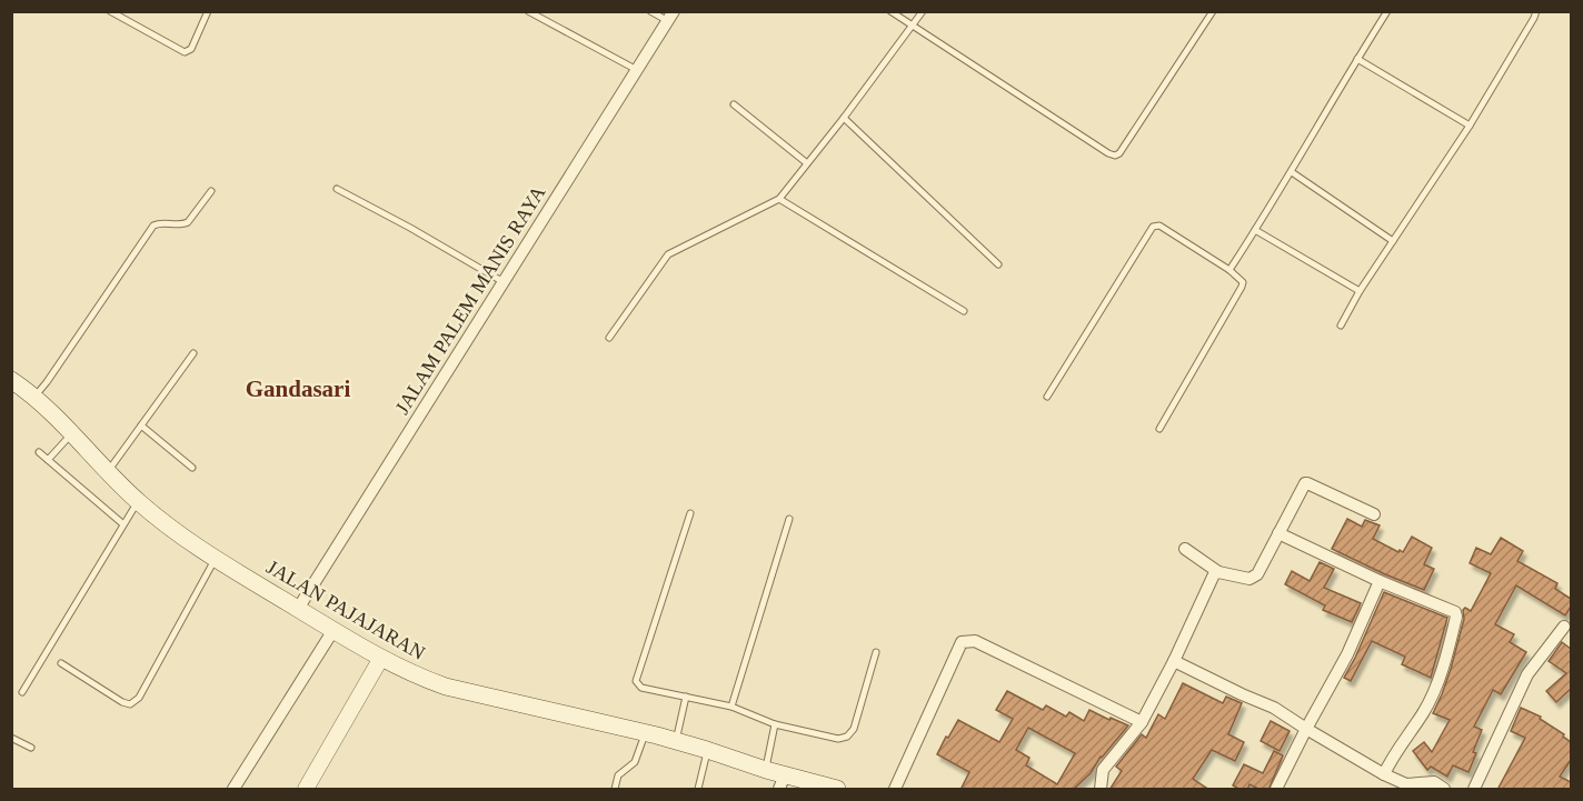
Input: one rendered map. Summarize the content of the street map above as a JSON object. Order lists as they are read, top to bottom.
{
  "streets": {
    "main road": ["JALAN PAJAJARAN"],
    "street": ["JALAM PALEM MANIS RAYA"]
  },
  "crossings": [
    ["JALAM PALEM MANIS RAYA", "JALAN PAJAJARAN"]
  ],
  "districts": ["Gandasari"]
}
